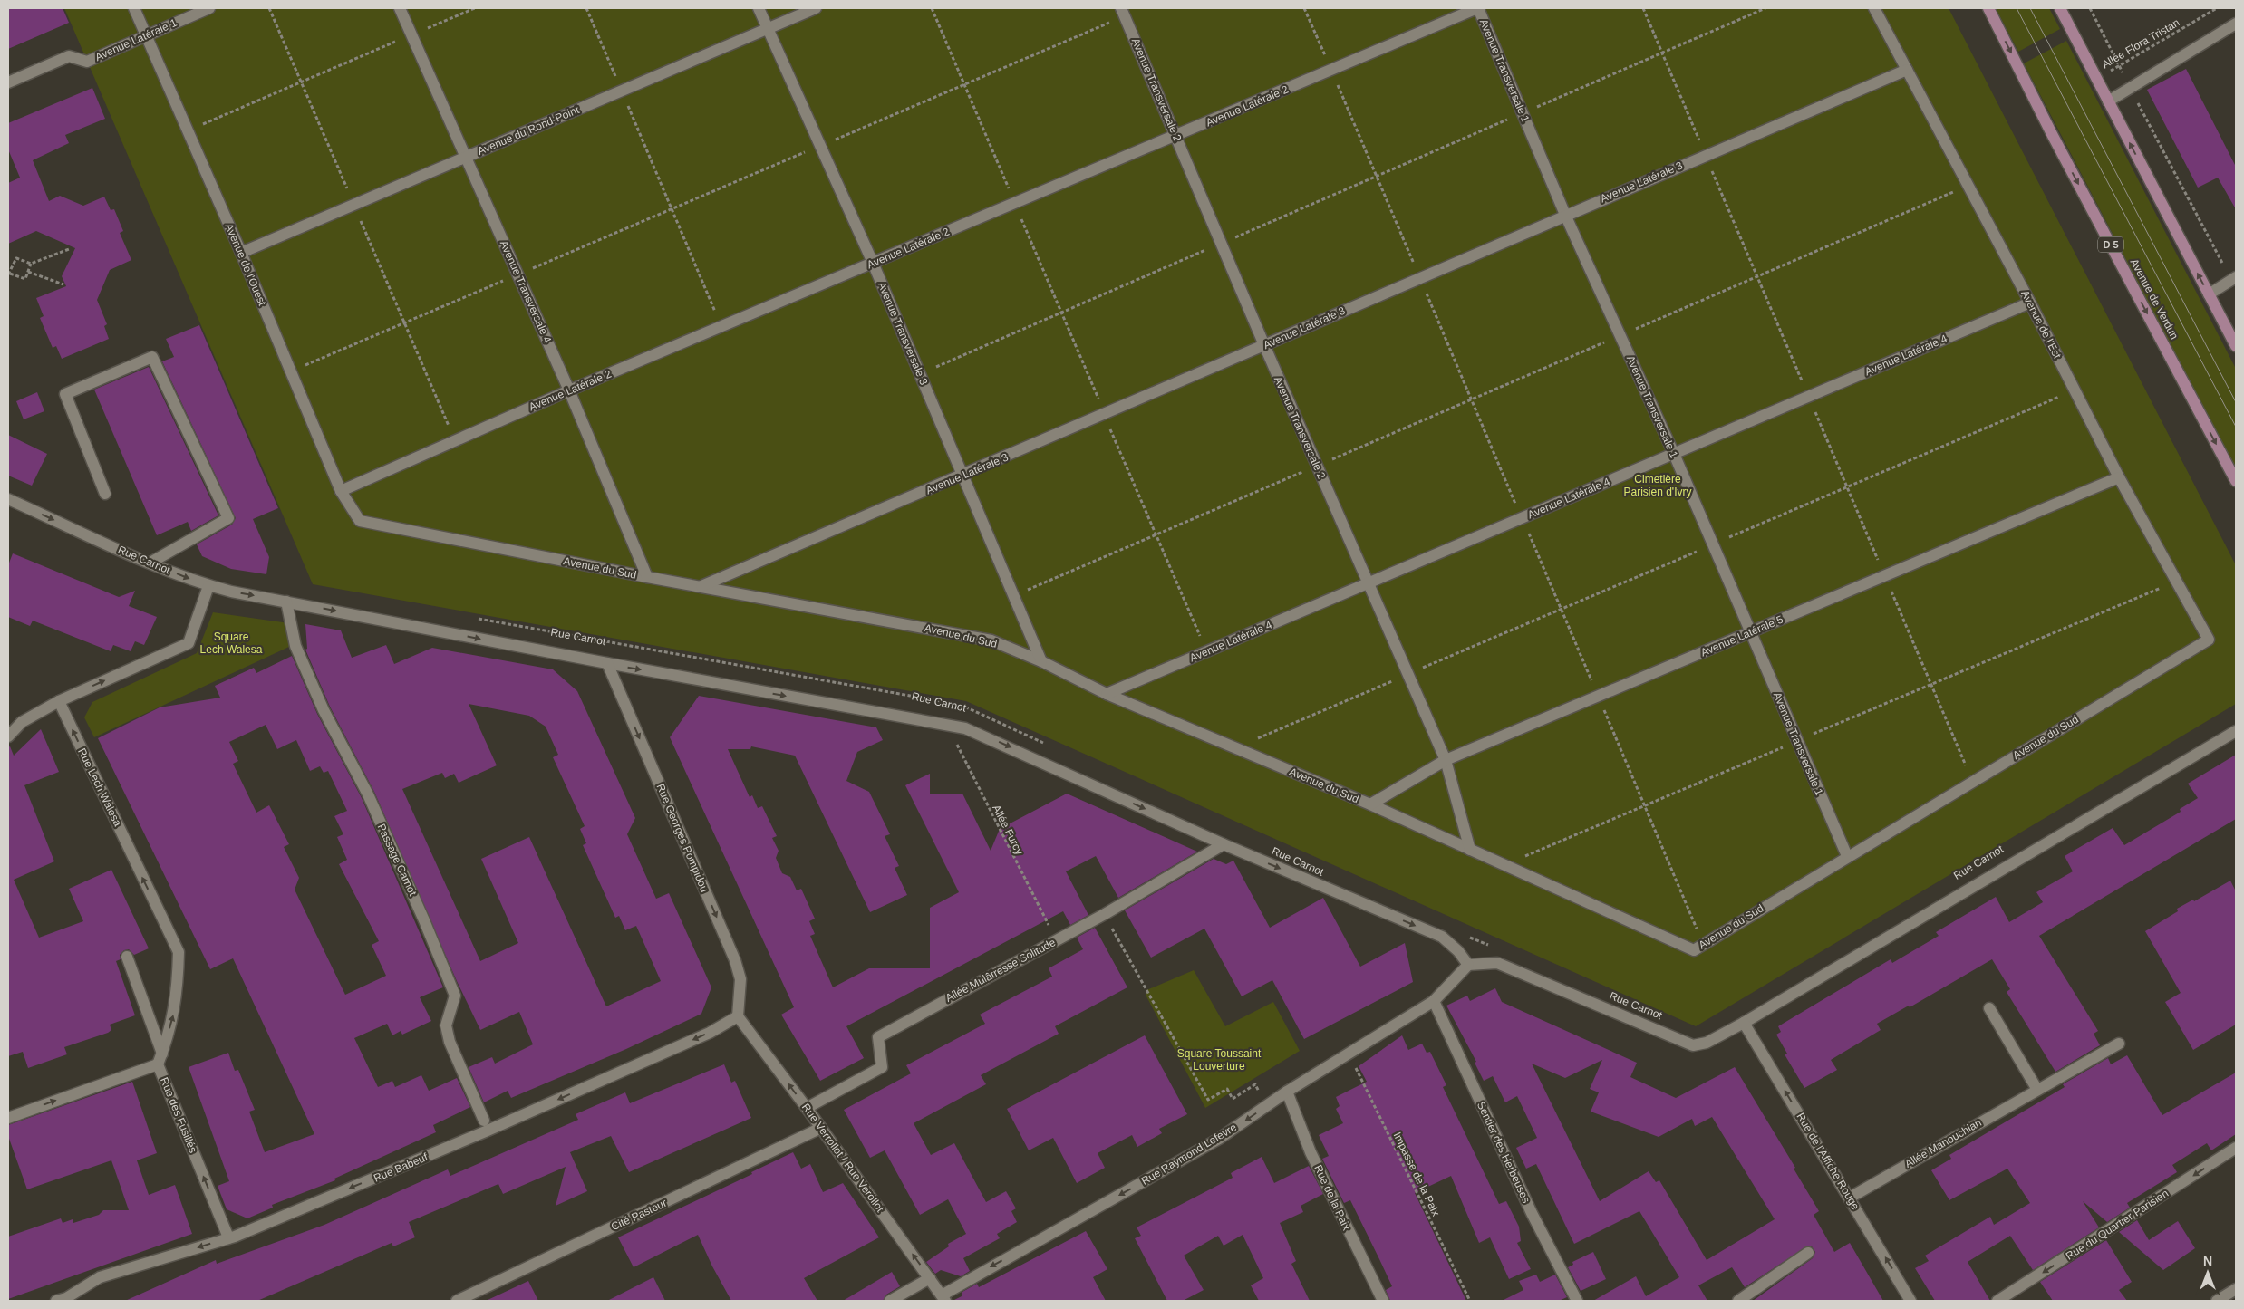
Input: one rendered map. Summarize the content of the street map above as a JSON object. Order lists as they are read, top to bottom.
{
  "streets": {
    "main road": ["D 5", "Avenue de Verdun"],
    "street": [
      "Avenue Latérale 1",
      "Avenue Transversale 1",
      "Avenue Transversale 2",
      "Avenue Latérale 2",
      "Avenue du Rond-Point",
      "Avenue Latérale 3",
      "Avenue de l'Ouest",
      "Avenue Transversale 4",
      "Avenue de l'Est",
      "Avenue Transversale 3",
      "Avenue Latérale 4",
      "Rue Carnot",
      "Avenue du Sud",
      "Avenue Latérale 5",
      "Rue Lech Walesa",
      "Rue Georges Pompidou",
      "Passage Carnot",
      "Allée Mulâtresse Solitude",
      "Rue des Fusillés",
      "Allée Manouchian",
      "Sentier des Herbeuses",
      "Rue Raymond Lefevre",
      "Rue Verrollot / Rue Verollot",
      "Rue de l'Affiche Rouge",
      "Rue Babeuf",
      "Rue de la Paix",
      "Cité Pasteur",
      "Rue du Quartier Parisien"
    ],
    "path": ["Allée Flora Tristan", "Allée Furcy", "Impasse de la Paix"]
  },
  "crossings": [
    ["Avenue Latérale 1", "Avenue de l'Ouest"],
    ["Avenue Transversale 1", "Avenue Latérale 2"],
    ["Avenue Transversale 1", "Avenue Latérale 3"],
    ["Avenue Transversale 1", "Avenue Latérale 4"],
    ["Avenue Transversale 1", "Avenue du Sud"],
    ["Avenue Transversale 1", "Avenue Latérale 5"],
    ["Avenue Transversale 2", "Avenue Latérale 2"],
    ["Avenue Transversale 2", "Avenue Latérale 3"],
    ["Avenue Transversale 2", "Avenue Latérale 4"],
    ["Avenue Transversale 2", "Avenue du Sud"],
    ["Avenue Transversale 2", "Avenue Latérale 5"],
    ["Avenue Latérale 2", "Avenue de l'Ouest"],
    ["Avenue Latérale 2", "Avenue Transversale 4"],
    ["Avenue Latérale 2", "Avenue Transversale 3"],
    ["Avenue du Rond-Point", "Avenue de l'Ouest"],
    ["Avenue du Rond-Point", "Avenue Transversale 4"],
    ["Avenue du Rond-Point", "Avenue Transversale 3"],
    ["Avenue Latérale 3", "Avenue de l'Est"],
    ["Avenue Latérale 3", "Avenue Transversale 3"],
    ["Avenue Latérale 3", "Avenue du Sud"],
    ["Avenue de l'Ouest", "Avenue du Sud"],
    ["Avenue Transversale 4", "Avenue du Sud"],
    ["Avenue de l'Est", "Avenue Latérale 4"],
    ["Avenue de l'Est", "Avenue du Sud"],
    ["Avenue de l'Est", "Avenue Latérale 5"],
    ["Avenue Transversale 3", "Avenue du Sud"],
    ["Avenue Latérale 4", "Avenue du Sud"],
    ["Rue Carnot", "Allée Furcy"],
    ["Rue Carnot", "Rue Georges Pompidou"],
    ["Rue Carnot", "Passage Carnot"],
    ["Rue Carnot", "Allée Mulâtresse Solitude"],
    ["Rue Carnot", "Rue Raymond Lefevre"],
    ["Rue Carnot", "Rue de l'Affiche Rouge"],
    ["Avenue du Sud", "Avenue Latérale 5"],
    ["Rue Lech Walesa", "Rue des Fusillés"],
    ["Allée Furcy", "Allée Mulâtresse Solitude"],
    ["Rue Georges Pompidou", "Rue Verrollot / Rue Verollot"],
    ["Rue Georges Pompidou", "Rue Babeuf"],
    ["Allée Mulâtresse Solitude", "Rue Verrollot / Rue Verollot"],
    ["Rue des Fusillés", "Rue Babeuf"],
    ["Allée Manouchian", "Rue de l'Affiche Rouge"],
    ["Sentier des Herbeuses", "Rue Raymond Lefevre"],
    ["Rue Raymond Lefevre", "Rue Verrollot / Rue Verollot"],
    ["Rue Raymond Lefevre", "Impasse de la Paix"],
    ["Rue Raymond Lefevre", "Rue de la Paix"],
    ["Rue Verrollot / Rue Verollot", "Rue Babeuf"],
    ["Rue Verrollot / Rue Verollot", "Cité Pasteur"]
  ],
  "one_way": [
    "Rue Carnot",
    "Rue Lech Walesa",
    "Rue Georges Pompidou",
    "Rue Raymond Lefevre",
    "Rue Verrollot / Rue Verollot",
    "Rue de l'Affiche Rouge",
    "Rue Babeuf",
    "Rue du Quartier Parisien"
  ],
  "parks": ["Cimetière Parisien d'Ivry", "Square Lech Walesa", "Square Toussaint Louverture"],
  "north": "top"
}
